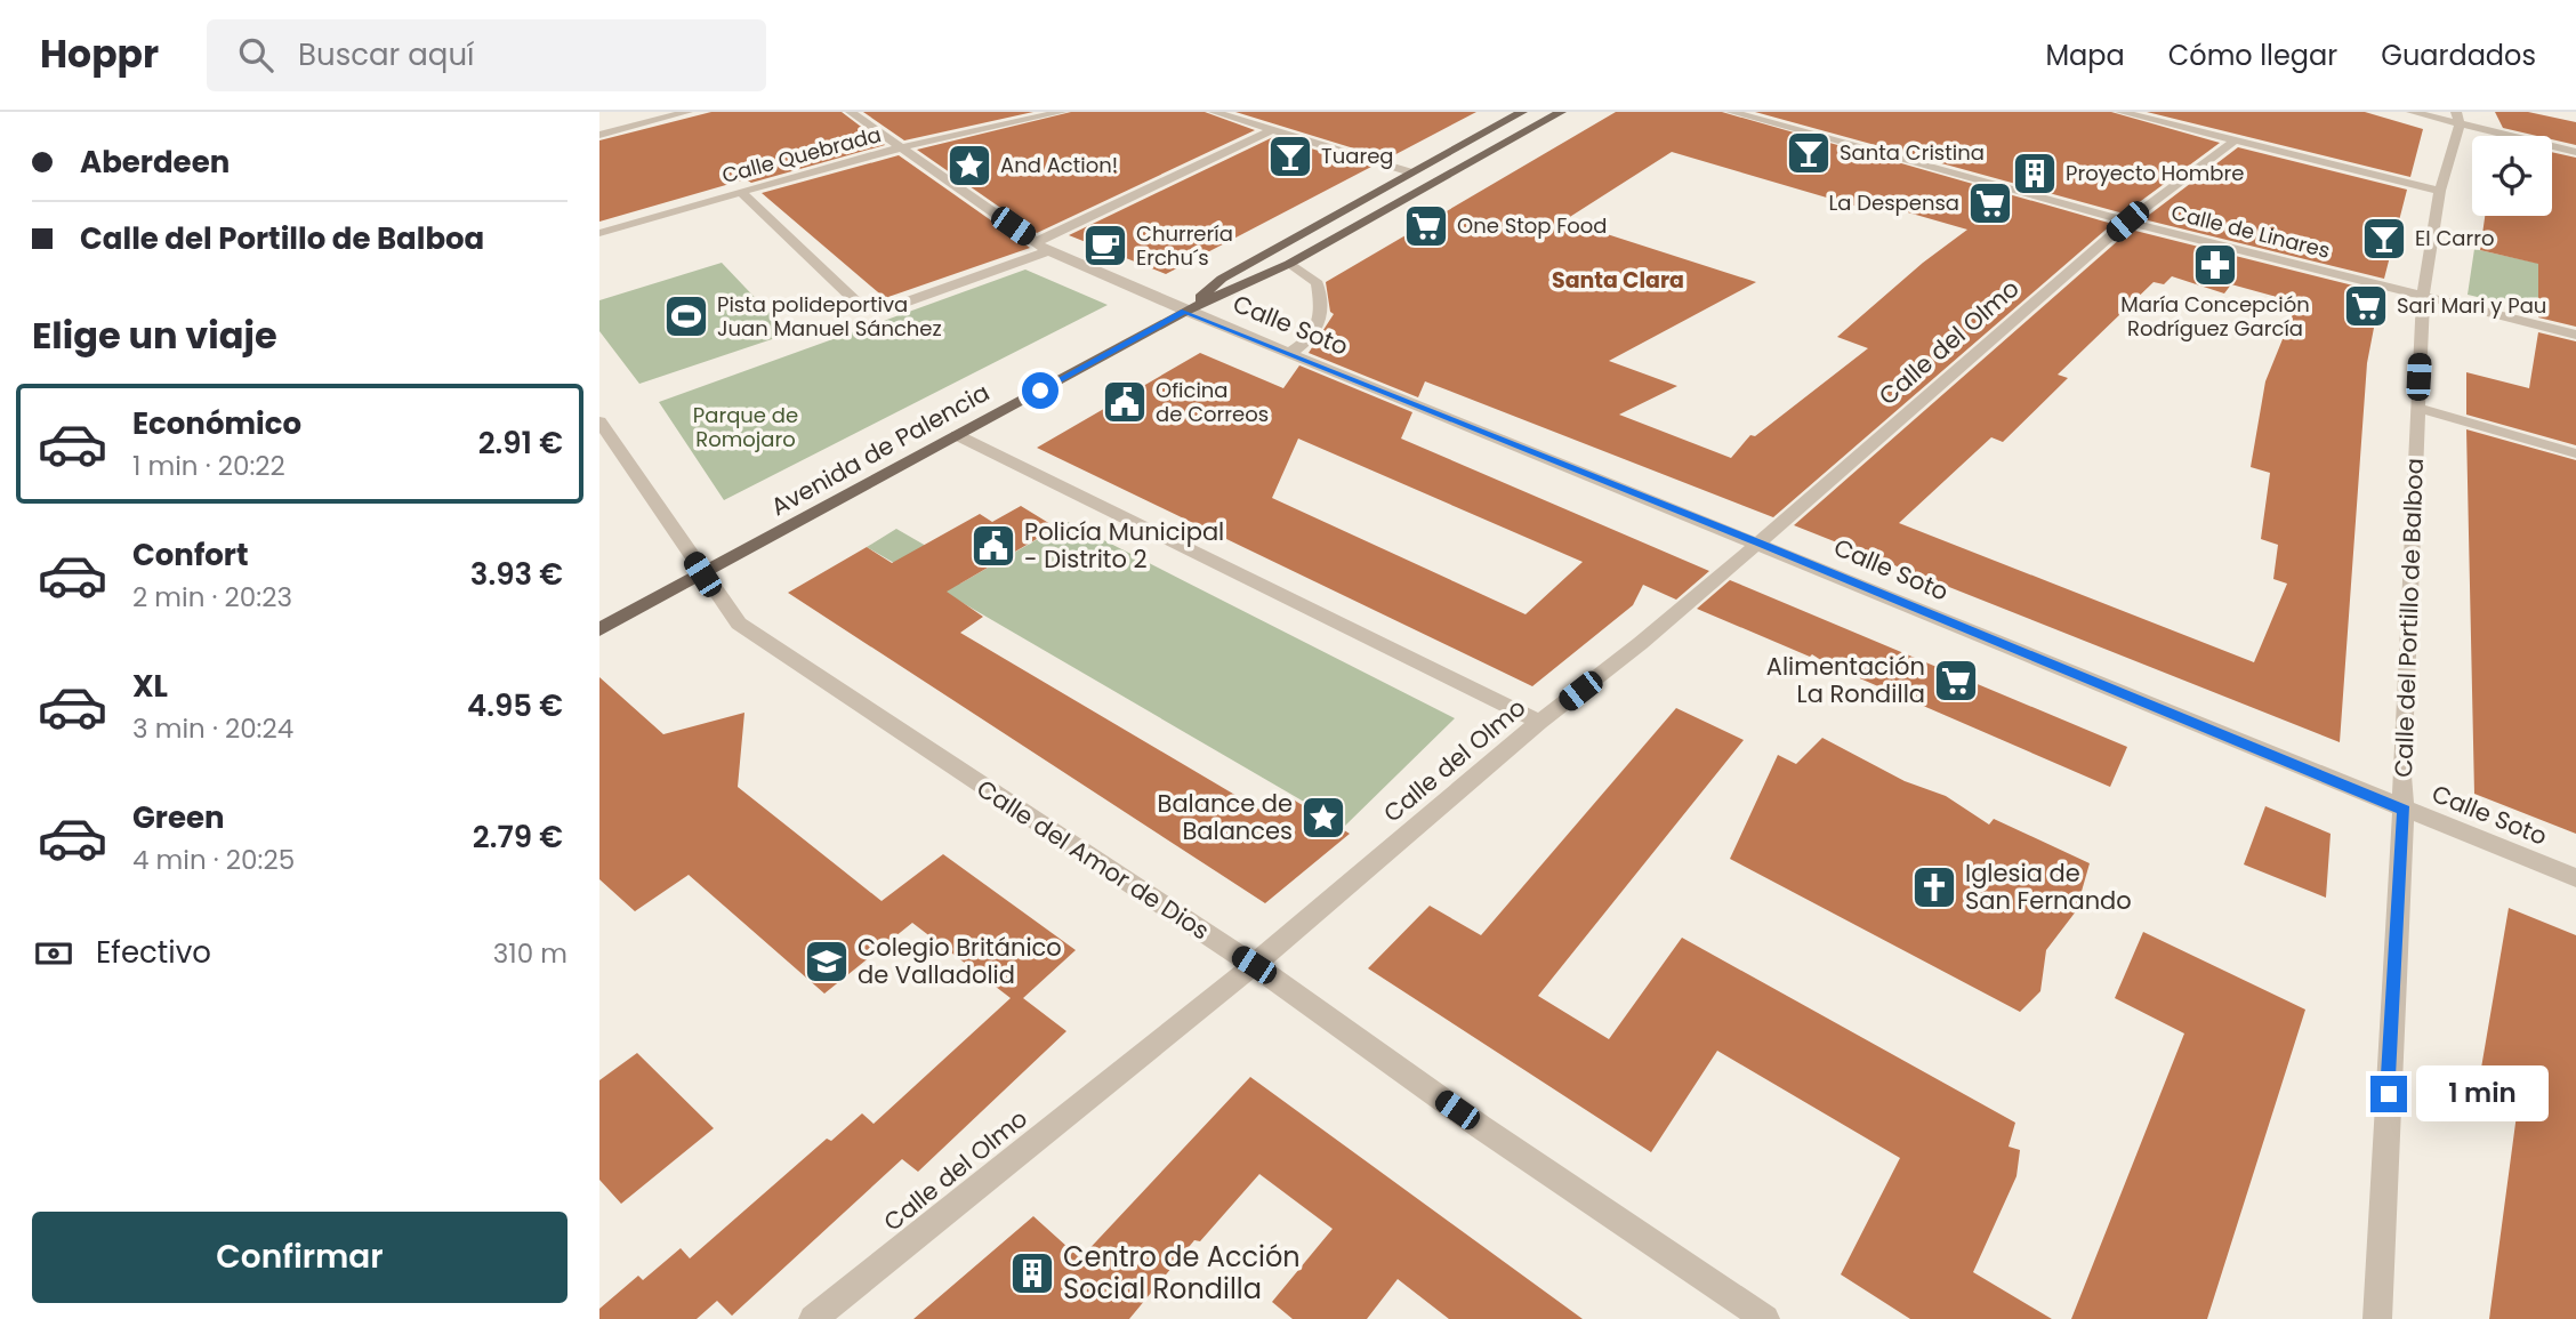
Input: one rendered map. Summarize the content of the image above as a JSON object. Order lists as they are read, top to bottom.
{
  "streets": {
    "main road": ["Avenida de Palencia"],
    "street": [
      "Calle Quebrada",
      "Calle de Linares",
      "Calle Soto",
      "Calle del Olmo",
      "Calle del Portillo de Balboa",
      "Calle del Amor de Dios"
    ]
  },
  "crossings": [
    ["Calle Quebrada", "Calle Soto"],
    ["Calle de Linares", "Calle del Olmo"],
    ["Calle de Linares", "Calle del Portillo de Balboa"],
    ["Calle Soto", "Calle del Olmo"],
    ["Calle Soto", "Avenida de Palencia"],
    ["Calle Soto", "Calle del Portillo de Balboa"],
    ["Calle del Olmo", "Calle del Amor de Dios"],
    ["Avenida de Palencia", "Calle del Amor de Dios"]
  ],
  "districts": ["Santa Clara"],
  "parks": ["Parque de Romojaro"],
  "places": {
    "bar": ["Santa Cristina", "Tuareg", "El Carro"],
    "place": ["And Action!", "Balance de Balances"],
    "building": ["Proyecto Hombre", "Centro de Acción Social Rondilla"],
    "supermarket": [
      "La Despensa",
      "One Stop Food",
      "Sari Mari y Pau",
      "Alimentación La Rondilla"
    ],
    "cafe": ["Churrería Erchu´s"],
    "pharmacy": ["María Concepción Rodríguez García"],
    "sports": ["Pista polideportiva Juan Manuel Sánchez"],
    "public building": ["Oficina de Correos", "Policía Municipal - Distrito 2"],
    "church": ["Iglesia de San Fernando"],
    "school or university": ["Colegio Británico de Valladolid"]
  },
  "page": {
    "header": "Hoppr",
    "search": "Buscar aquí",
    "nav": ["Mapa", "Cómo llegar", "Guardados"],
    "banner": ["Aberdeen", "Calle del Portillo de Balboa"],
    "heading": "Elige un viaje",
    "list": [
      {
        "name": "Económico",
        "note": "1 min · 20:22",
        "value": "2.91 €"
      },
      {
        "name": "Confort",
        "note": "2 min · 20:23",
        "value": "3.93 €"
      },
      {
        "name": "XL",
        "note": "3 min · 20:24",
        "value": "4.95 €"
      },
      {
        "name": "Green",
        "note": "4 min · 20:25",
        "value": "2.79 €"
      }
    ],
    "pay": ["Efectivo", "310 m"],
    "bubble": "1 min",
    "buttons": "Confirmar"
  }
}
